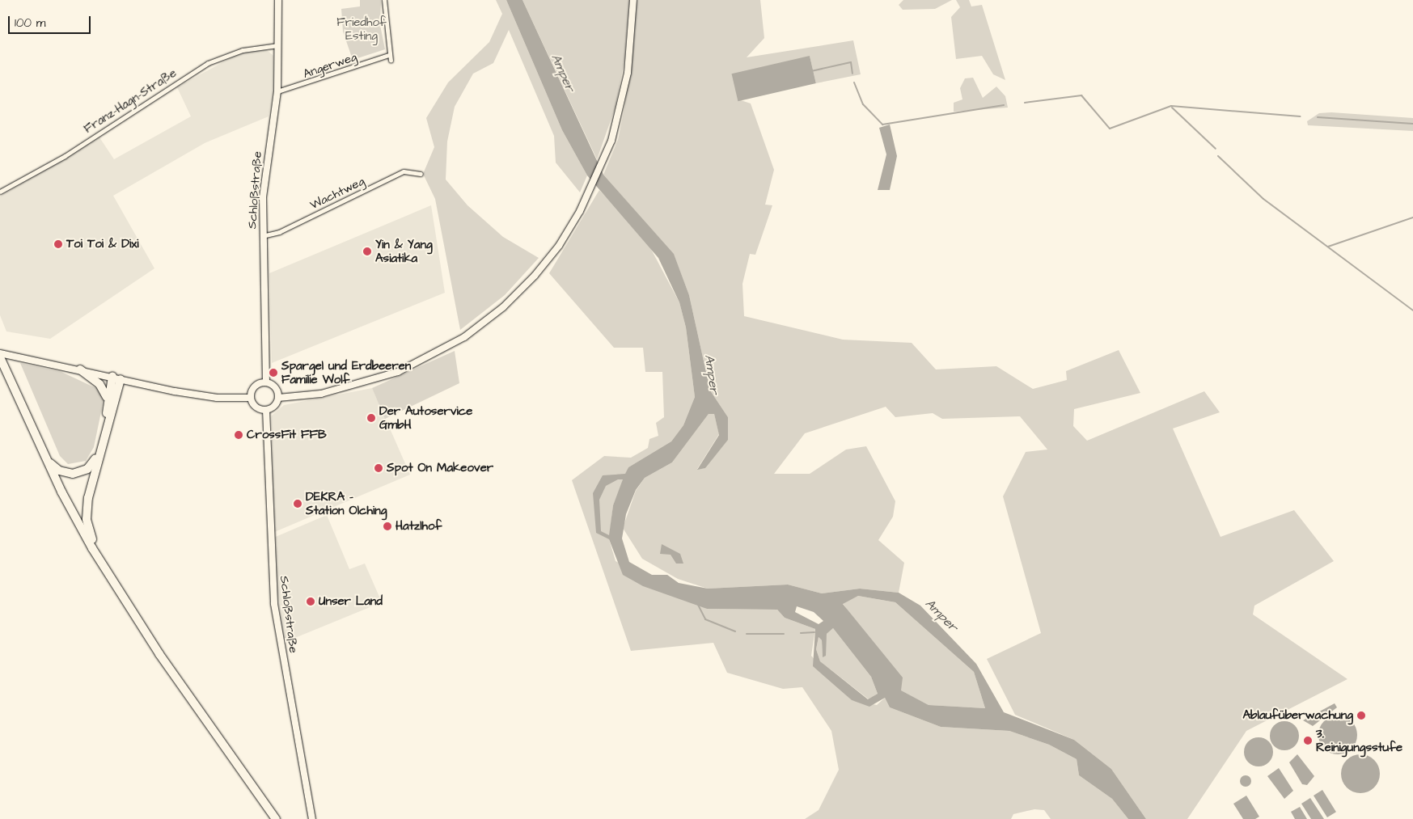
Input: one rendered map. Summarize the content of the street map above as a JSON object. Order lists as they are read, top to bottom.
{
  "streets": {
    "main road": ["Schloßstraße"],
    "street": ["Angerweg", "Franz-Hagn-Straße", "Wachtweg"]
  },
  "crossings": [
    ["Angerweg", "Schloßstraße"],
    ["Franz-Hagn-Straße", "Schloßstraße"],
    ["Schloßstraße", "Wachtweg"]
  ],
  "water": ["Amper"],
  "parks": ["Friedhof Esting"],
  "places": [
    "Toi Toi & Dixi",
    "Yin & Yang Asiatika",
    "Spargel und Erdbeeren Familie Wolf",
    "Der Autoservice GmbH",
    "CrossFit FFB",
    "Spot On Makeover",
    "DEKRA - Station Olching",
    "Hatzlhof",
    "Unser Land",
    "Ablaufüberwachung",
    "3. Reinigungsstufe"
  ],
  "scale_bar": "100 m"
}
